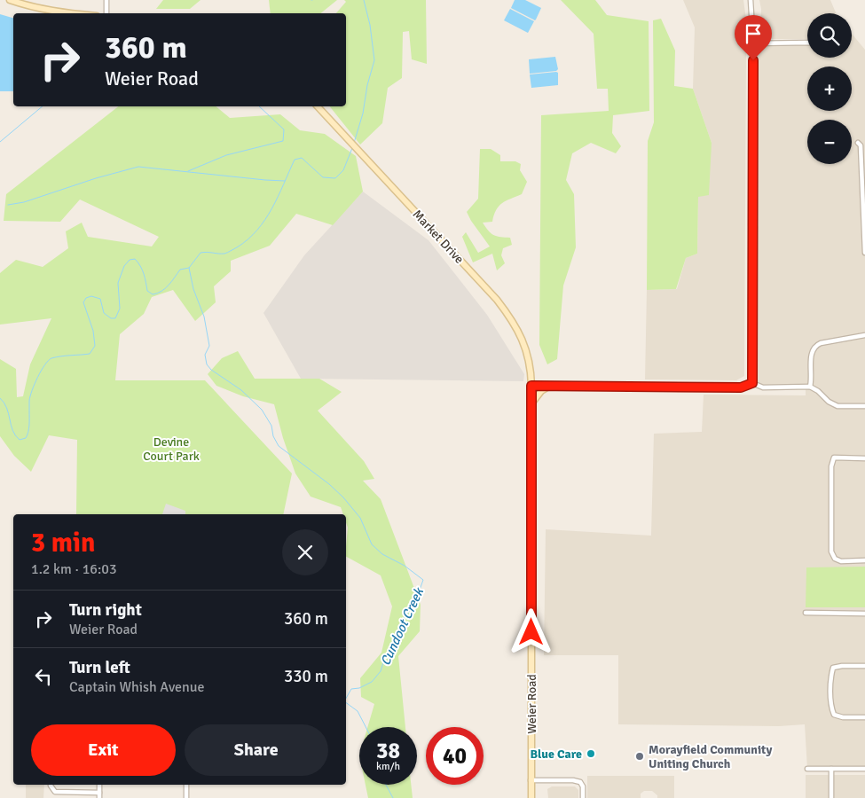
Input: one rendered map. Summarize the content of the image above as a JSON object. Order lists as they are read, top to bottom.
{
  "streets": {
    "street": ["Market Drive", "Weier Road"]
  },
  "crossings": [
    ["Market Drive", "Weier Road"]
  ],
  "water": ["Cundoot Creek"],
  "parks": ["Devine Court Park"],
  "places": ["Blue Care", "Morayfield Community Uniting Church"],
  "page": {
    "map_buttons": ["+", "−"],
    "turn": ["360 m", "Weier Road"],
    "heading": ["3 min", "1.2 km · 16:03"],
    "list": [
      {
        "name": "Turn right",
        "note": "Weier Road",
        "value": "360 m"
      },
      {
        "name": "Turn left",
        "note": "Captain Whish Avenue",
        "value": "330 m"
      }
    ],
    "buttons": ["Exit", "Share"],
    "speed": "38 km/h",
    "limit": "40"
  }
}
